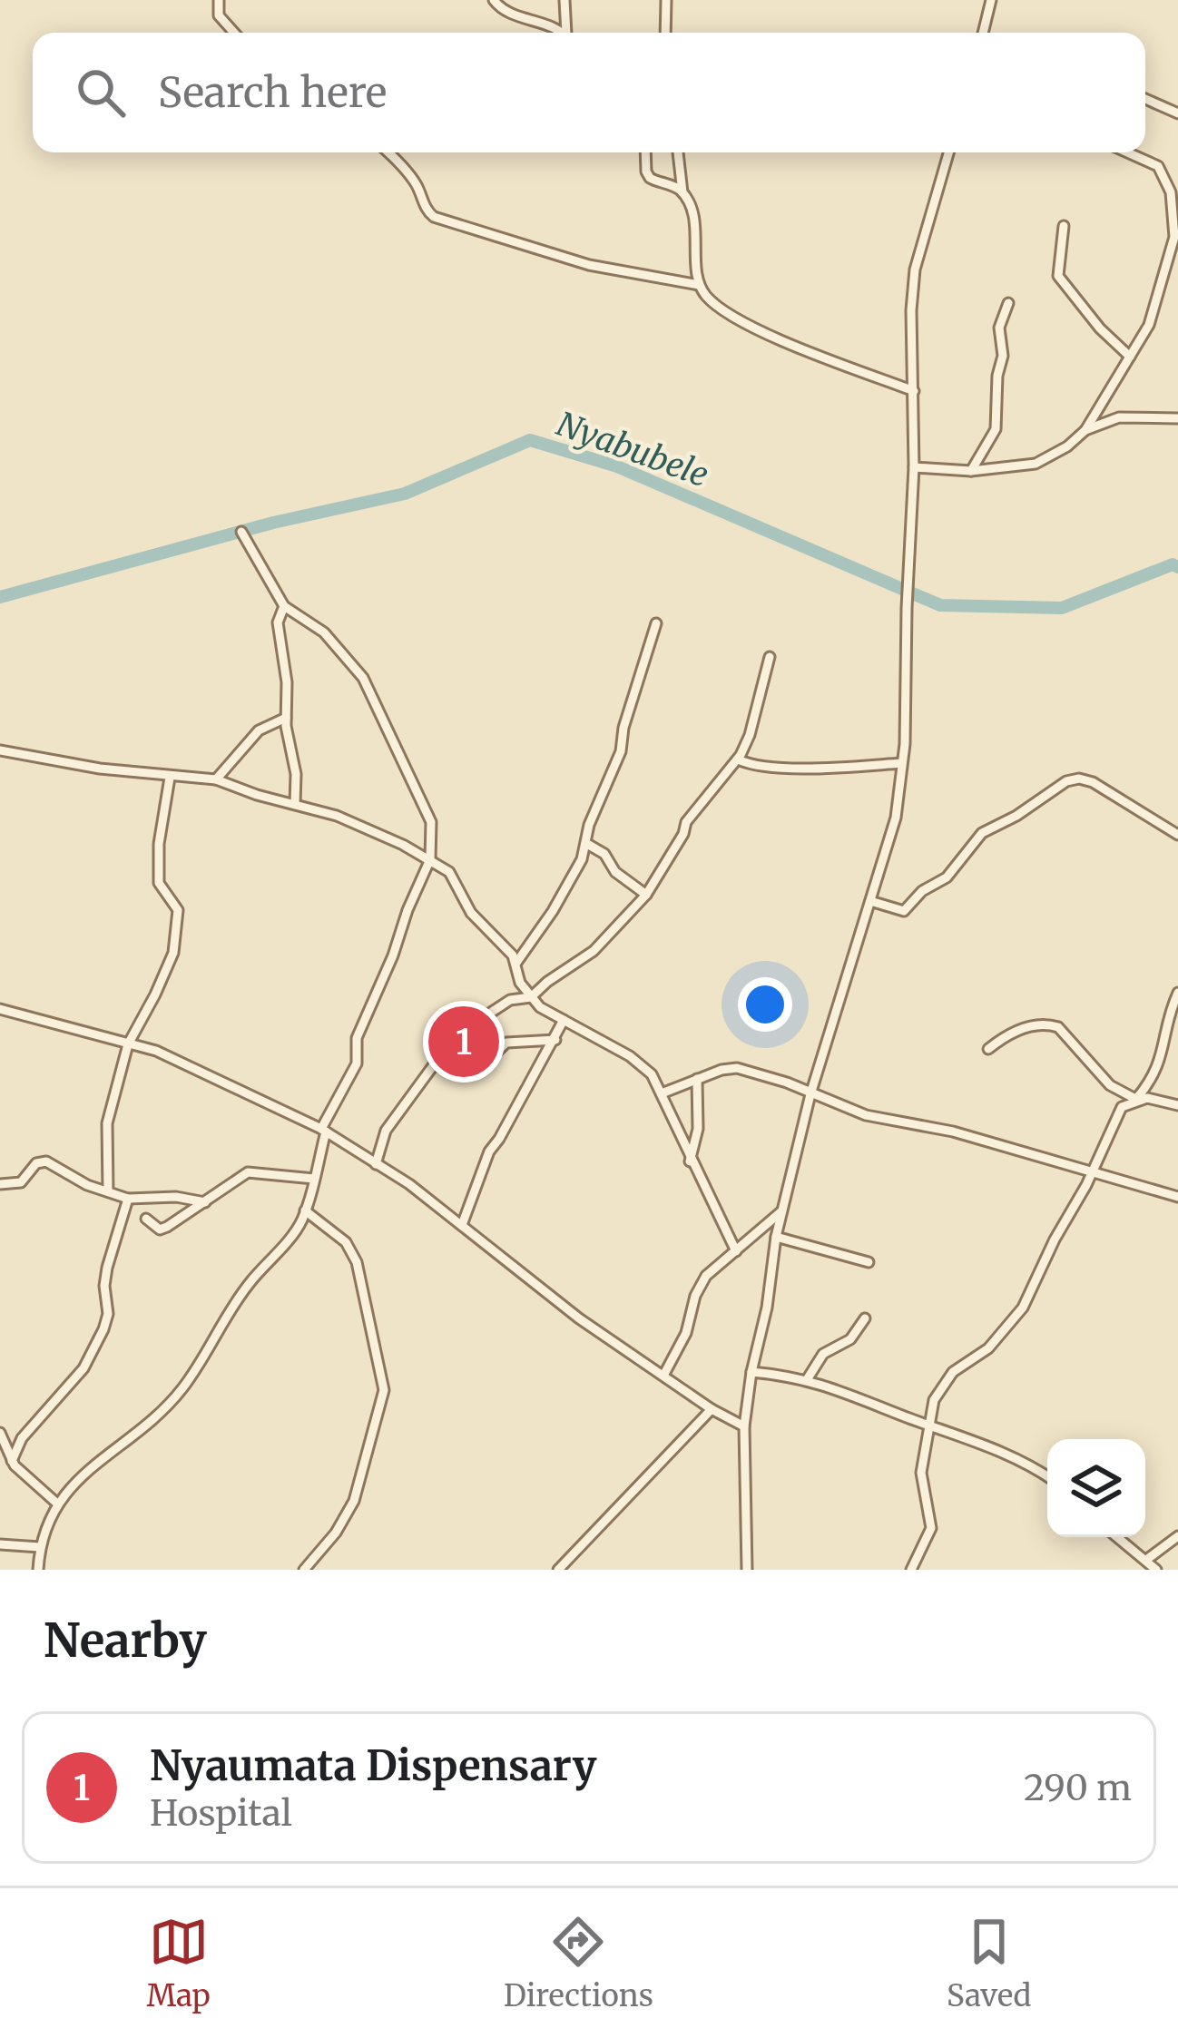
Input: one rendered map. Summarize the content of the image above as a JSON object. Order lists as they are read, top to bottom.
{
  "water": ["Nyabubele"],
  "page": {
    "search": "Search here",
    "pins": "1",
    "heading": "Nearby",
    "list": [
      {
        "mark": "1",
        "name": "Nyaumata Dispensary",
        "note": "Hospital",
        "value": "290 m"
      }
    ],
    "nav": ["Map", "Directions", "Saved"]
  }
}
